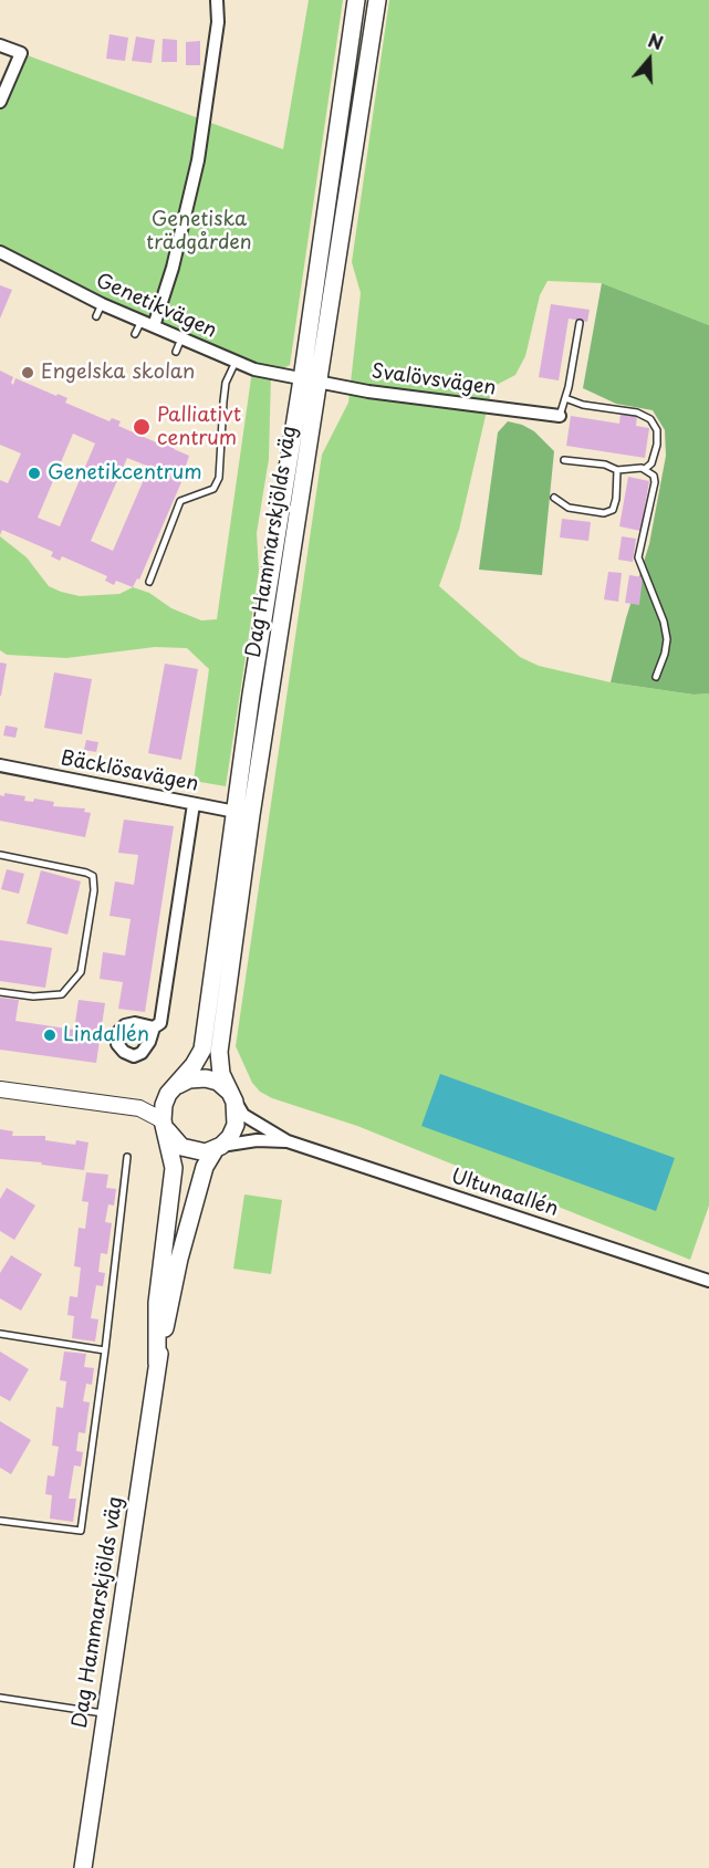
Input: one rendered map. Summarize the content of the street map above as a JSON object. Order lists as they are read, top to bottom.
{
  "streets": {
    "main road": ["Dag Hammarskjölds väg"],
    "street": [
      "Genetikvägen",
      "Svalövsvägen",
      "Bäcklösavägen",
      "Ultunaallén"
    ]
  },
  "crossings": [
    ["Genetikvägen", "Svalövsvägen"],
    ["Genetikvägen", "Dag Hammarskjölds väg"],
    ["Svalövsvägen", "Dag Hammarskjölds väg"],
    ["Dag Hammarskjölds väg", "Bäcklösavägen"],
    ["Dag Hammarskjölds väg", "Ultunaallén"]
  ],
  "parks": ["Genetiska trädgården"],
  "places": [
    "Engelska skolan",
    "Palliativt centrum",
    "Genetikcentrum",
    "Lindallén"
  ],
  "north": "top"
}
